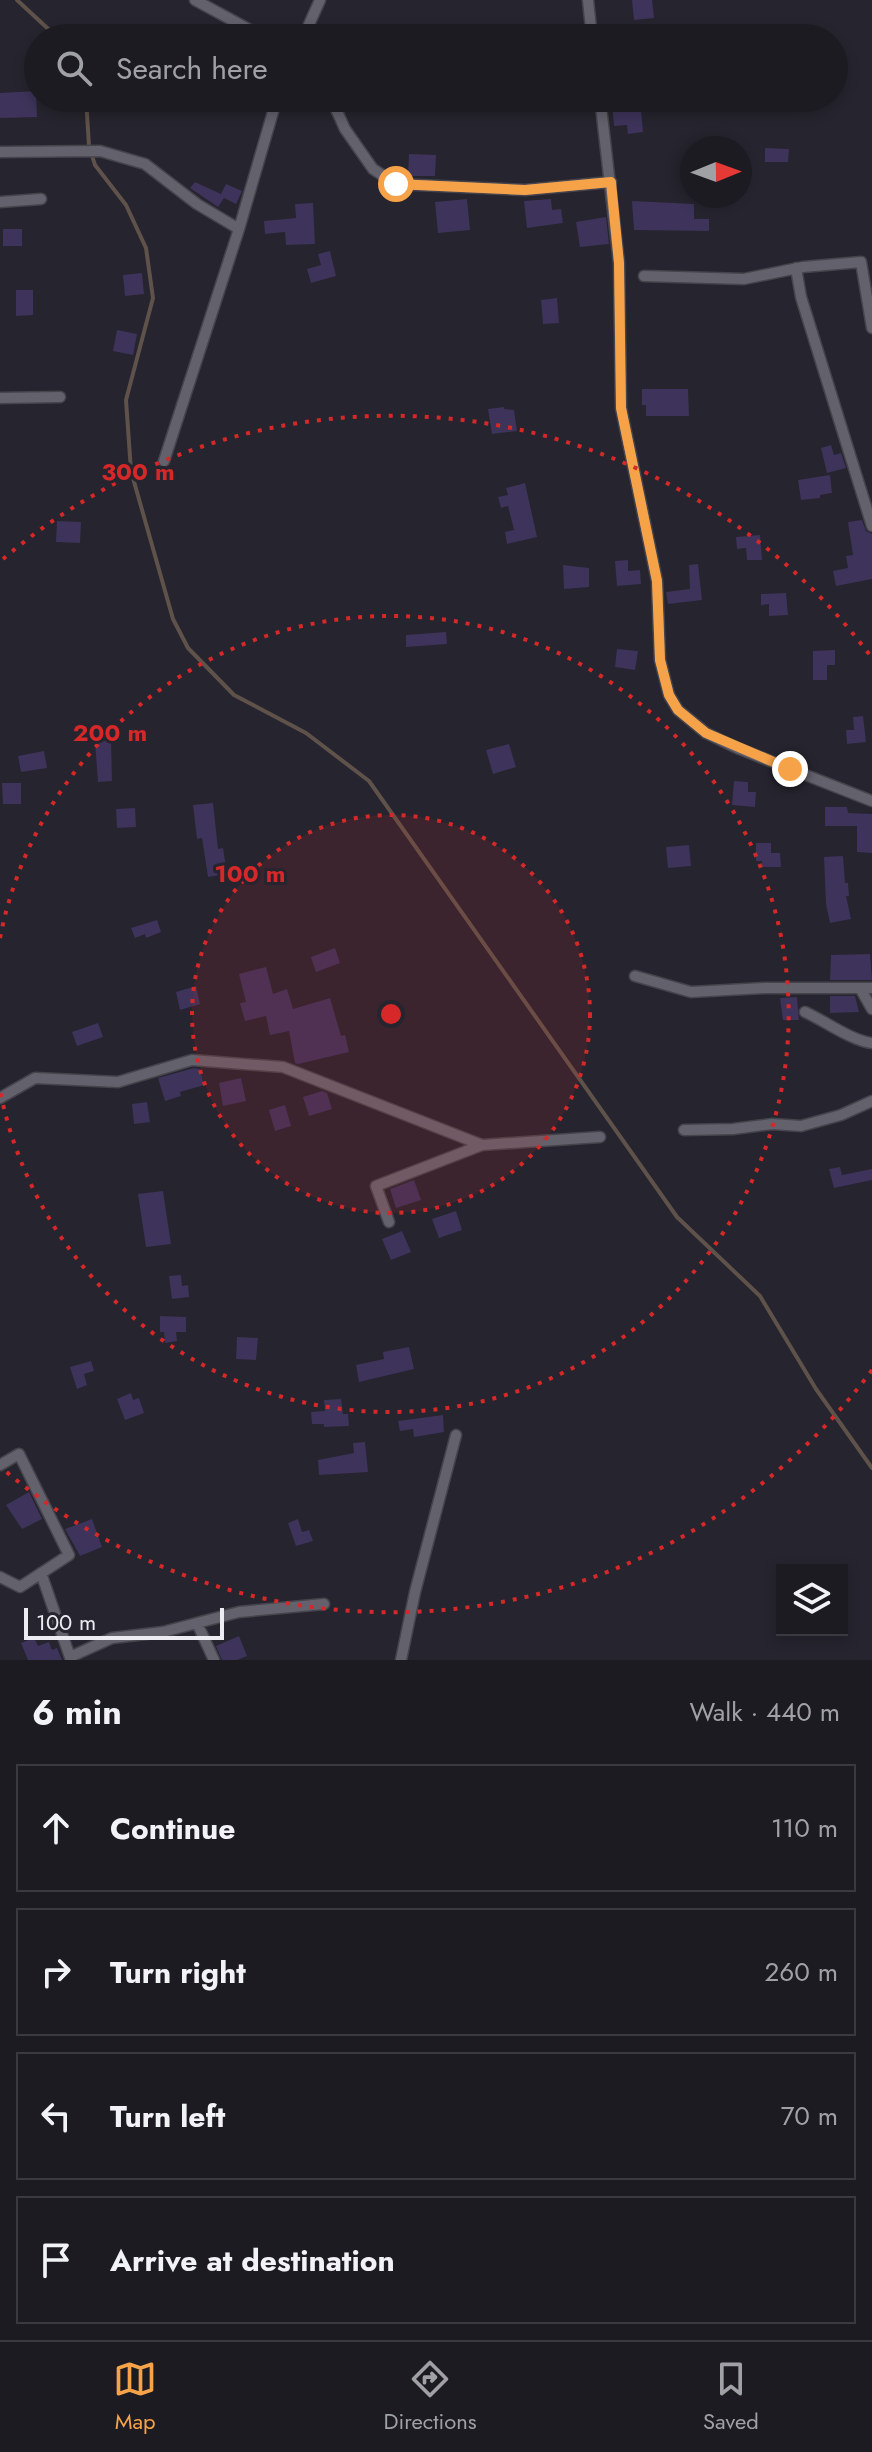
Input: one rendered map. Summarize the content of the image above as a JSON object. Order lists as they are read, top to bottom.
{
  "scale_bar": "100 m",
  "north": "right",
  "page": {
    "search": "Search here",
    "scale": "100 m",
    "heading": ["6 min", "Walk · 440 m"],
    "list": [
      ["Continue", "110 m"],
      ["Turn right", "260 m"],
      ["Turn left", "70 m"],
      "Arrive at destination"
    ],
    "nav": ["Map", "Directions", "Saved"]
  },
  "rings": ["300 m", "200 m", "100 m"]
}
